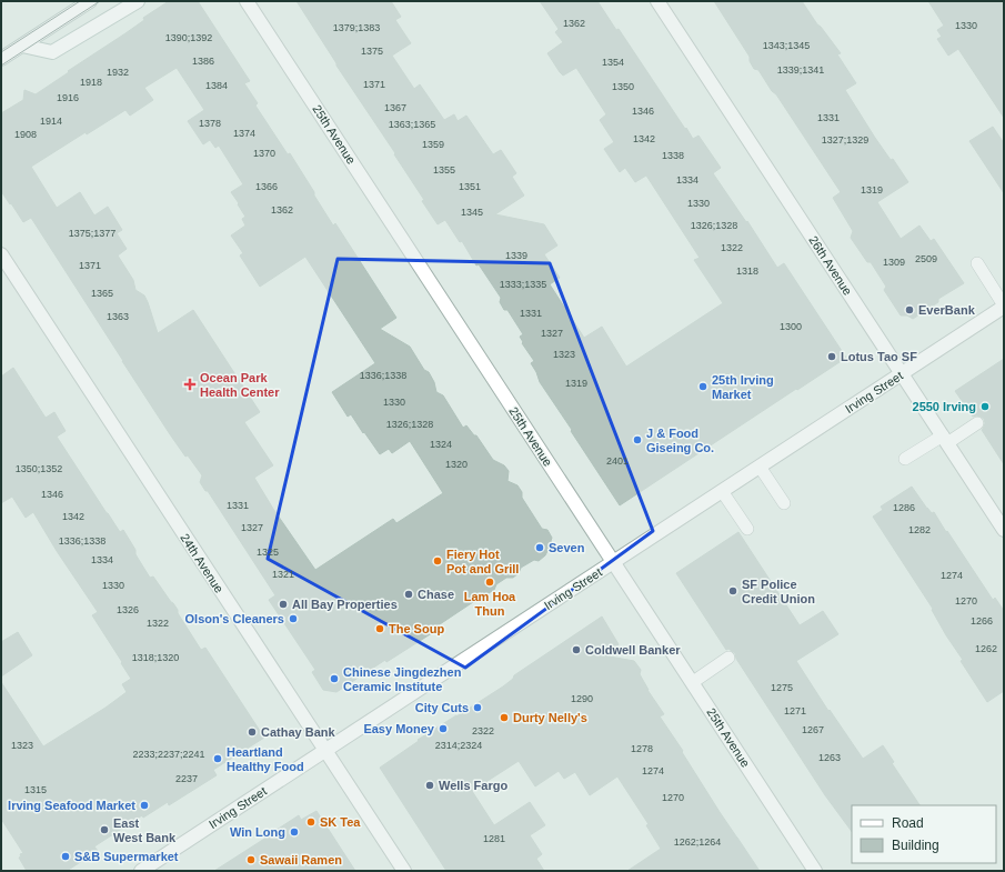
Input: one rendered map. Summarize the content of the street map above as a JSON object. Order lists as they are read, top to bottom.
{
  "streets": {
    "street": [
      "25th Avenue",
      "26th Avenue",
      "Irving Street",
      "24th Avenue"
    ]
  },
  "crossings": [
    ["25th Avenue", "Irving Street"],
    ["26th Avenue", "Irving Street"],
    ["Irving Street", "24th Avenue"]
  ],
  "places": {
    "other": [
      "EverBank",
      "Lotus Tao SF",
      "25th Irving Market",
      "2550 Irving",
      "J & Food Giseing Co.",
      "Seven",
      "Fiery Hot Pot and Grill",
      "Lam Hoa Thun",
      "SF Police Credit Union",
      "Chase",
      "All Bay Properties",
      "Olson's Cleaners",
      "The Soup",
      "Coldwell Banker",
      "Chinese Jingdezhen Ceramic Institute",
      "City Cuts",
      "Durty Nelly's",
      "Easy Money",
      "Cathay Bank",
      "Heartland Healthy Food",
      "Wells Fargo",
      "Irving Seafood Market",
      "SK Tea",
      "East West Bank",
      "Win Long",
      "S&B Supermarket",
      "Sawaii Ramen"
    ],
    "health": ["Ocean Park Health Center"]
  },
  "house_numbers": [
    "1362",
    "1330",
    "1379;1383",
    "1390;1392",
    "1343;1345",
    "1375",
    "1386",
    "1354",
    "1339;1341",
    "1932",
    "1918",
    "1371",
    "1384",
    "1350",
    "1916",
    "1367",
    "1346",
    "1331",
    "1914",
    "1378",
    "1363;1365",
    "1374",
    "1908",
    "1342",
    "1327;1329",
    "1359",
    "1370",
    "1338",
    "1355",
    "1334",
    "1366",
    "1351",
    "1319",
    "1330",
    "1362",
    "1345",
    "1326;1328",
    "1375;1377",
    "1322",
    "1339",
    "2509",
    "1309",
    "1371",
    "1318",
    "1333;1335",
    "1365",
    "1331",
    "1363",
    "1300",
    "1327",
    "1323",
    "1336;1338",
    "1319",
    "1330",
    "1326;1328",
    "1324",
    "2401",
    "1320",
    "1350;1352",
    "1346",
    "1331",
    "1286",
    "1342",
    "1327",
    "1282",
    "1336;1338",
    "1325",
    "1334",
    "1321",
    "1274",
    "1330",
    "1270",
    "1326",
    "1266",
    "1322",
    "1262",
    "1318;1320",
    "1275",
    "1290",
    "1271",
    "1267",
    "2322",
    "1323",
    "2314;2324",
    "1278",
    "2233;2237;2241",
    "1263",
    "1274",
    "2237",
    "1315",
    "1270",
    "1281",
    "1262;1264"
  ],
  "legend": ["Road", "Building"]
}
